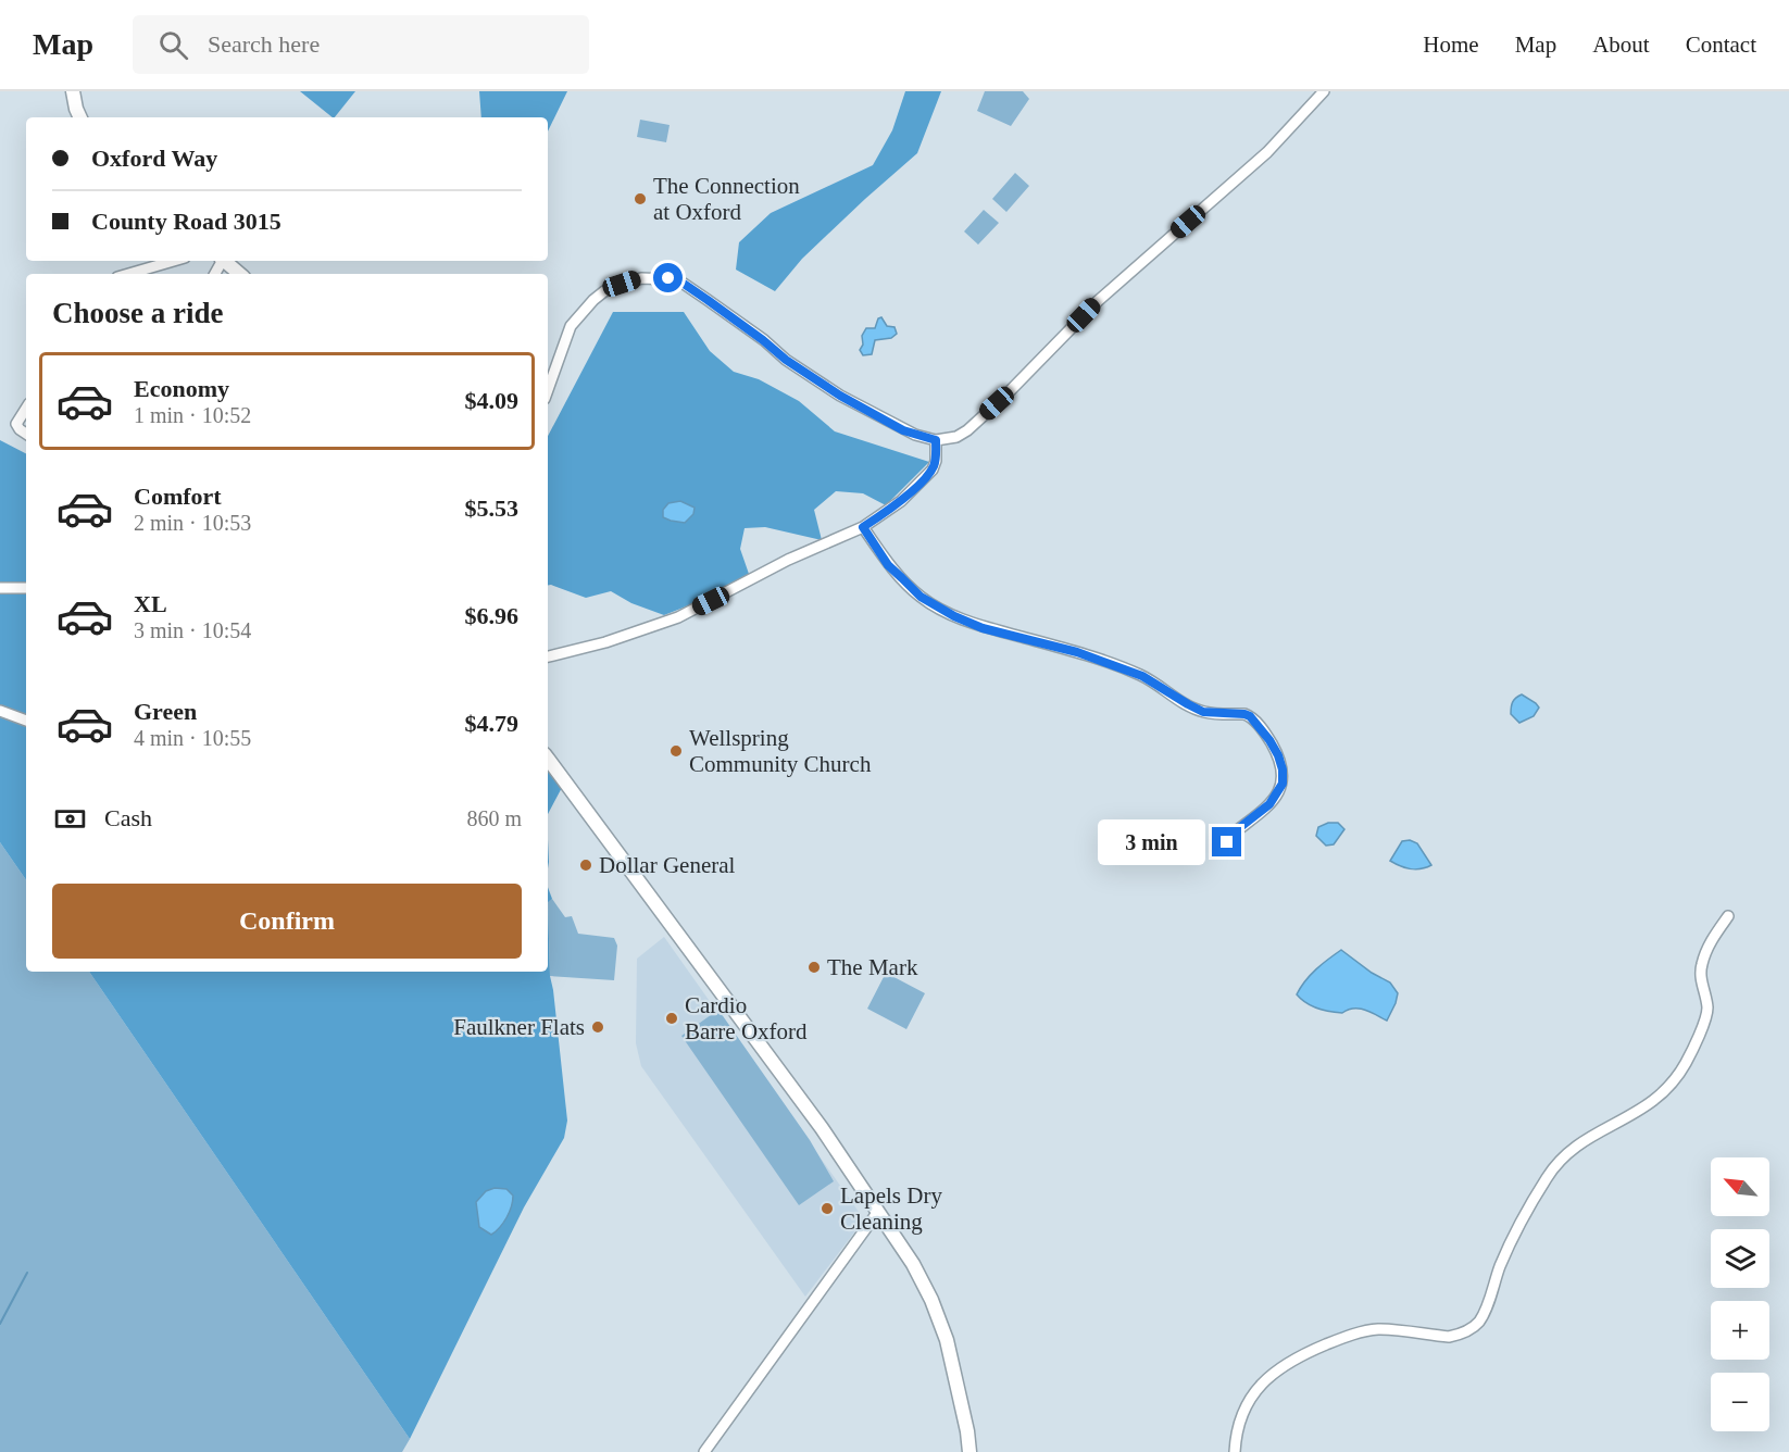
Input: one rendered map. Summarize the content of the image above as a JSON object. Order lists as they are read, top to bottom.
{
  "places": [
    "The Connection at Oxford",
    "Wellspring Community Church",
    "Dollar General",
    "The Mark",
    "Cardio Barre Oxford",
    "Faulkner Flats",
    "Lapels Dry Cleaning"
  ],
  "north": "top left",
  "page": {
    "header": "Map",
    "search": "Search here",
    "nav": [
      "Home",
      "Map",
      "About",
      "Contact"
    ],
    "banner": ["Oxford Way", "County Road 3015"],
    "heading": "Choose a ride",
    "list": [
      {
        "name": "Economy",
        "note": "1 min · 10:52",
        "value": "$4.09"
      },
      {
        "name": "Comfort",
        "note": "2 min · 10:53",
        "value": "$5.53"
      },
      {
        "name": "XL",
        "note": "3 min · 10:54",
        "value": "$6.96"
      },
      {
        "name": "Green",
        "note": "4 min · 10:55",
        "value": "$4.79"
      }
    ],
    "pay": ["Cash", "860 m"],
    "bubble": "3 min",
    "buttons": "Confirm",
    "map_buttons": ["+", "−"]
  }
}
